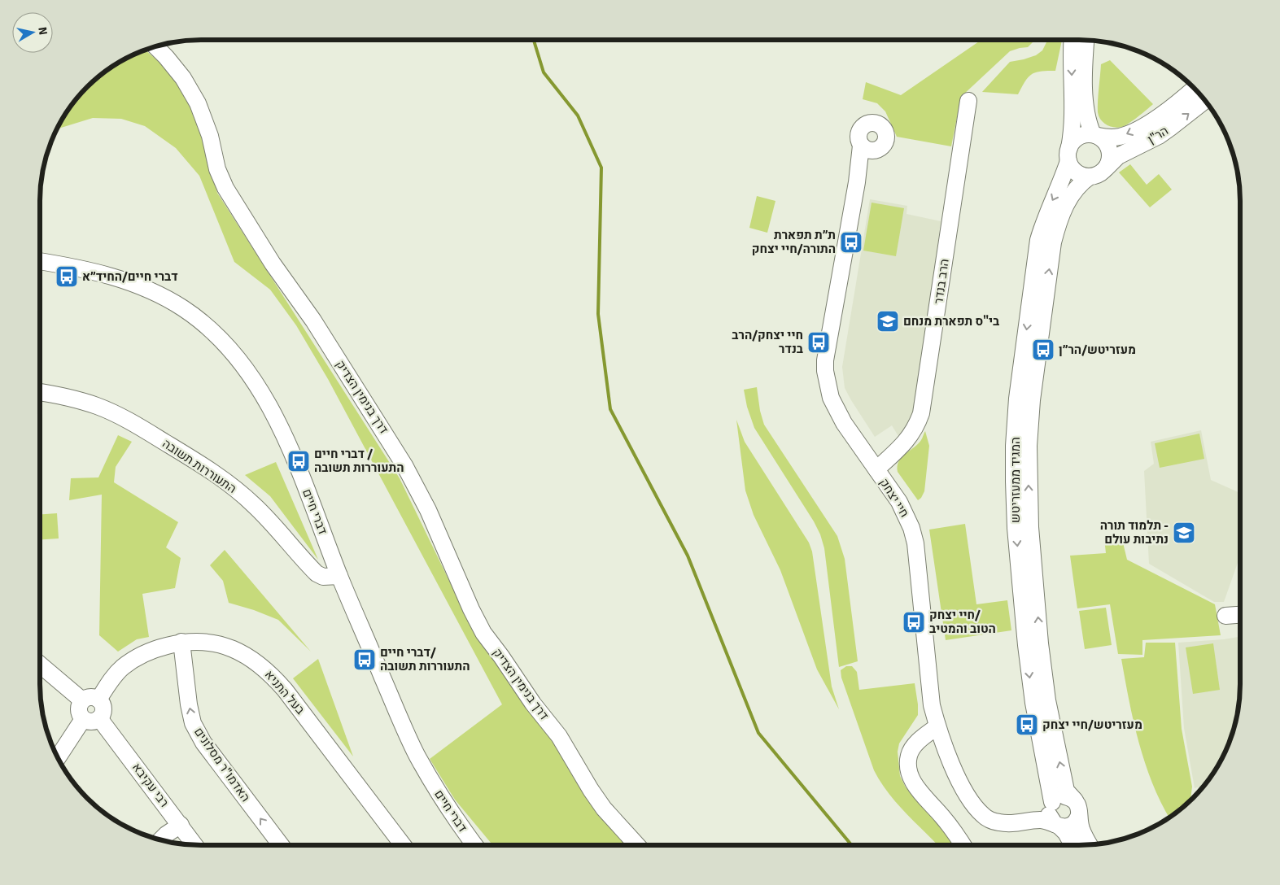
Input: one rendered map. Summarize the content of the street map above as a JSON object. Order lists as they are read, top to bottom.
{
  "streets": {
    "street": [
      "הר\"ן",
      "הרב בנדר",
      "דרך בנימין הצדיק",
      "התעוררות תשובה",
      "המגיד ממעזריטש",
      "חיי יצחק",
      "דברי חיים",
      "בעל התניא",
      "האדמו\"ר מסלונים",
      "רבי עקיבא"
    ]
  },
  "crossings": [
    ["הר\"ן", "המגיד ממעזריטש"],
    ["הרב בנדר", "חיי יצחק"],
    ["התעוררות תשובה", "דברי חיים"],
    ["המגיד ממעזריטש", "חיי יצחק"],
    ["בעל התניא", "האדמו\"ר מסלונים"],
    ["בעל התניא", "רבי עקיבא"]
  ],
  "one_way": ["האדמו\"ר מסלונים"],
  "places": {
    "bus stop": [
      "ת״ת תפארת התורה/חיי יצחק",
      "דברי חיים/החיד״א",
      "חיי יצחק/הרב בנדר",
      "מעזריטש/הר״ן",
      "דברי חיים / התעוררות תשובה",
      "חיי יצחק/ הטוב והמטיב",
      "דברי חיים/ התעוררות תשובה",
      "מעזריטש/חיי יצחק"
    ],
    "school or university": ["בי\"ס תפארת מנחם", "תלמוד תורה - נתיבות עולם"]
  },
  "north": "right"
}
